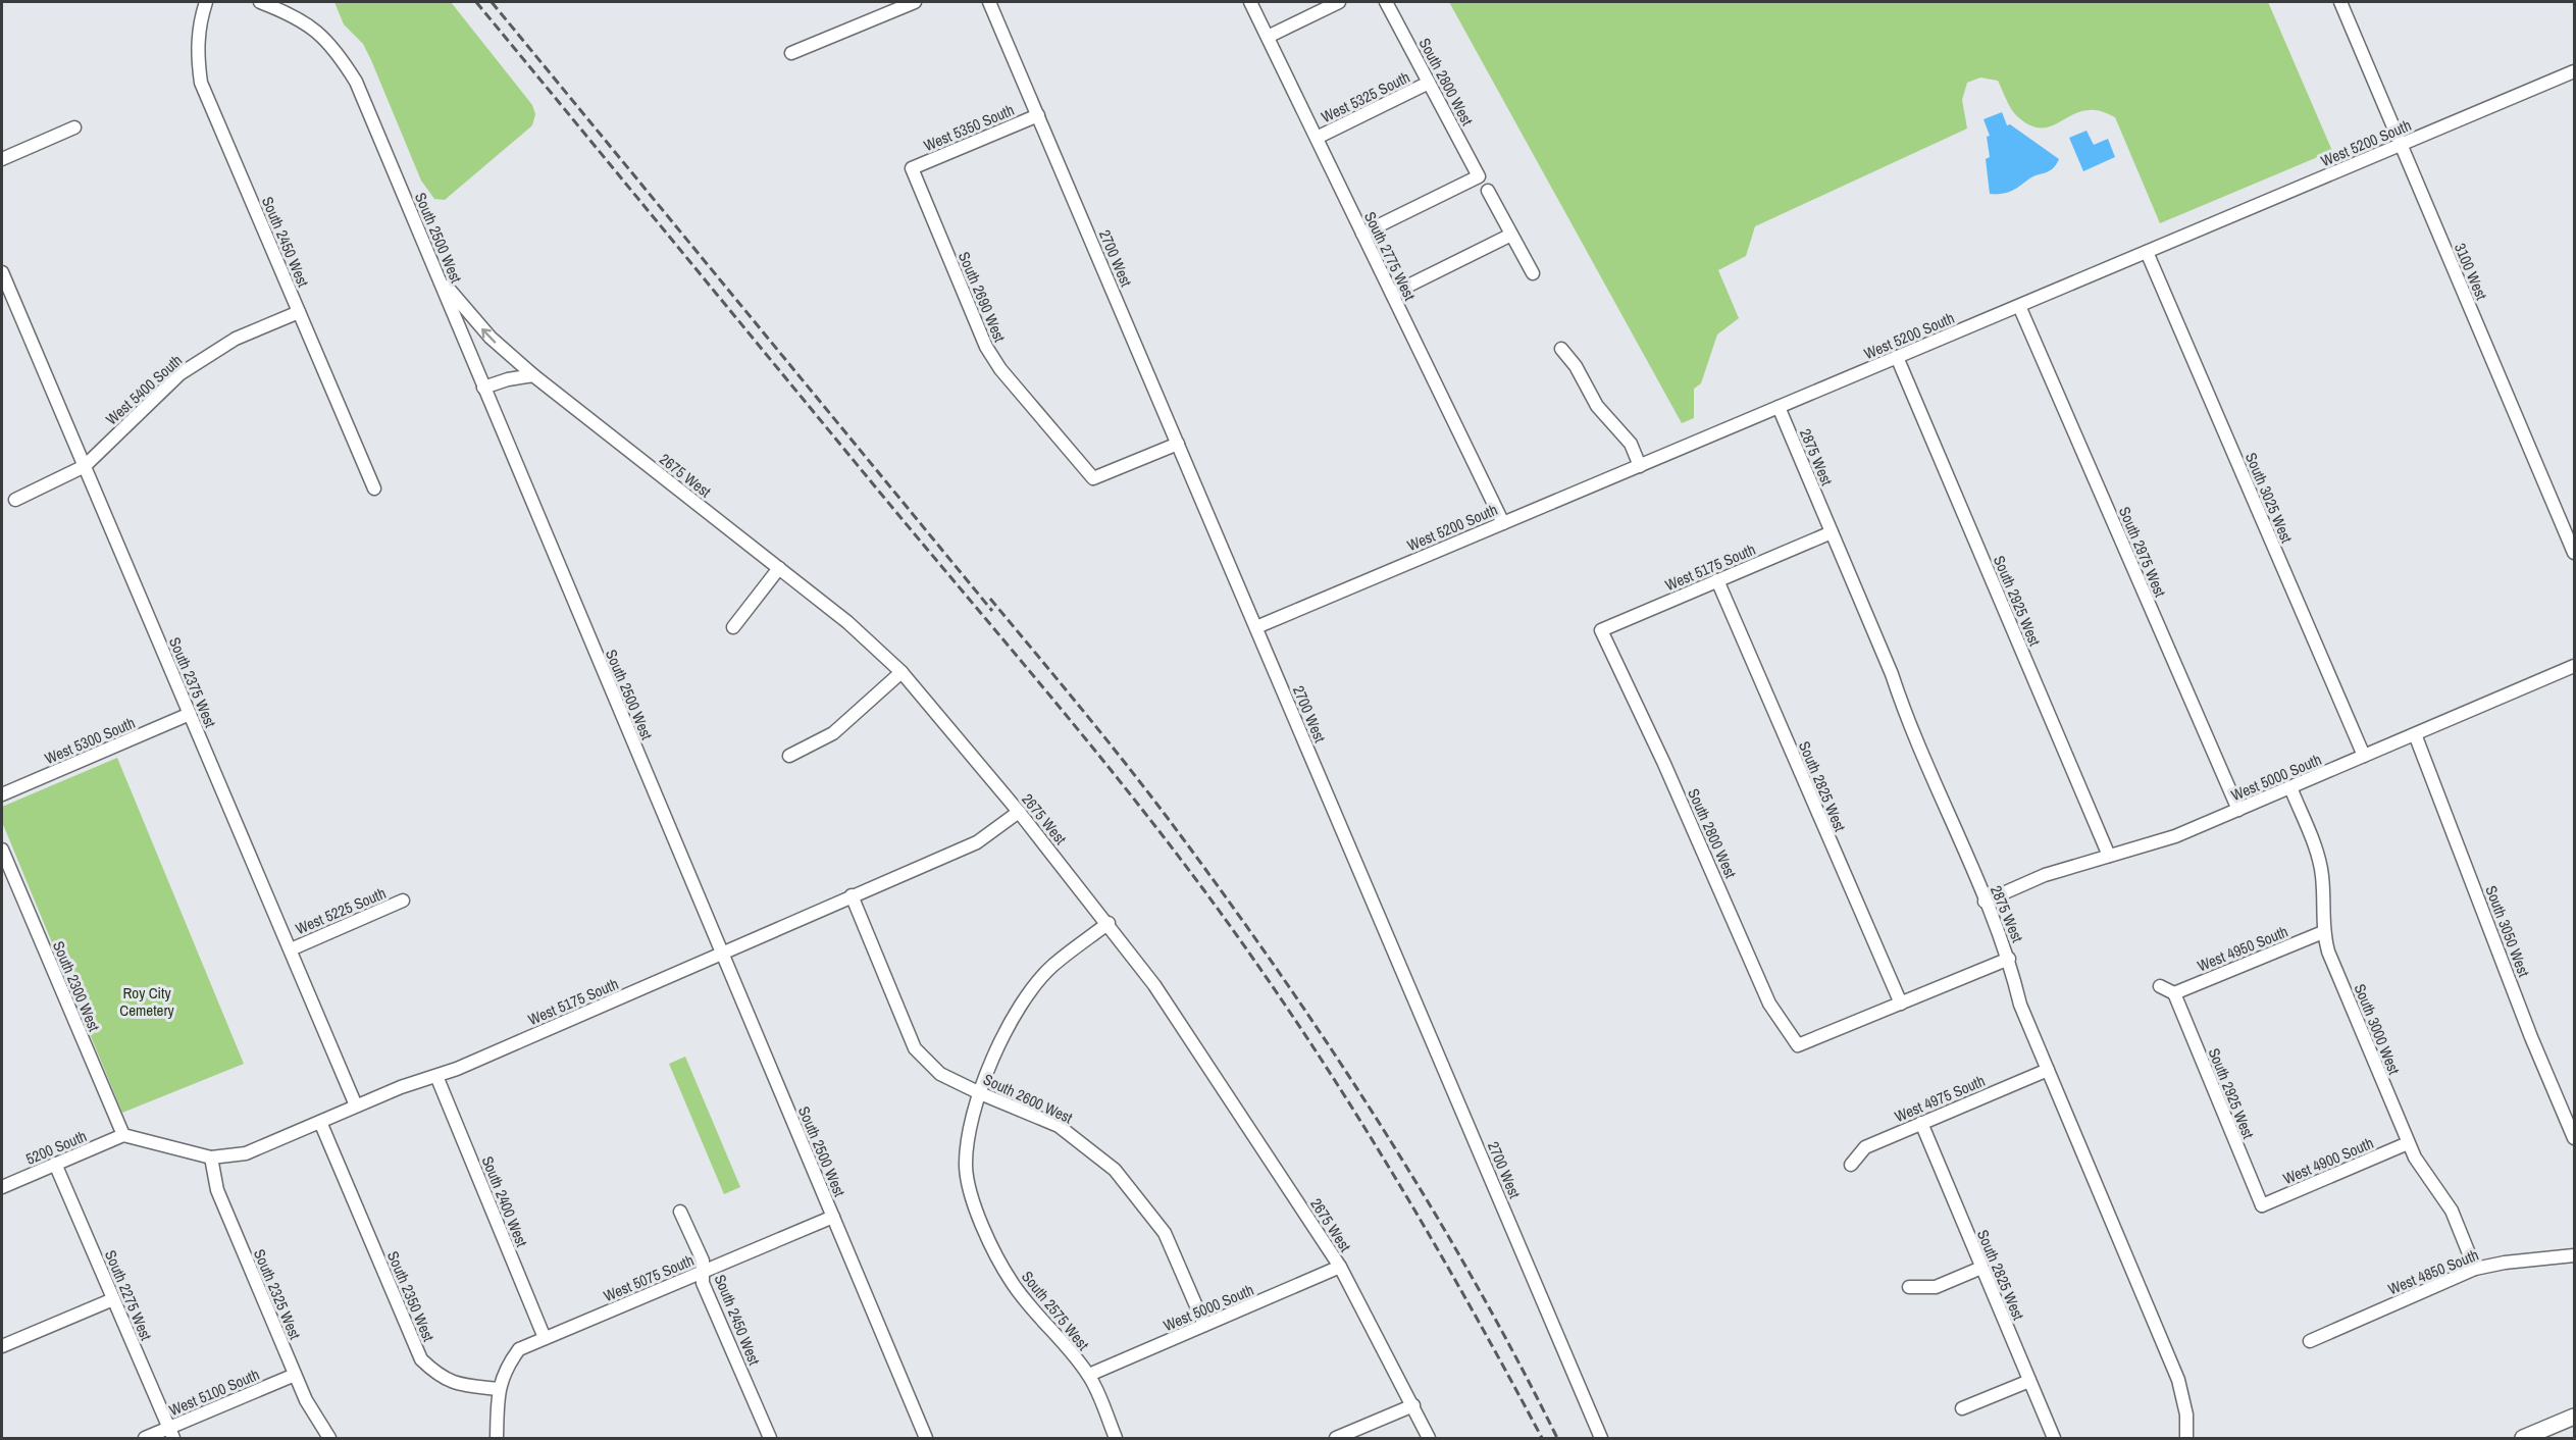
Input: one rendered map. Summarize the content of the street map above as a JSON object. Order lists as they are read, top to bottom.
{
  "streets": {
    "street": [
      "South 2800 West",
      "West 5325 South",
      "West 5350 South",
      "West 5200 South",
      "South 2500 West",
      "South 2450 West",
      "South 2775 West",
      "2700 West",
      "3100 West",
      "South 2690 West",
      "West 5400 South",
      "2875 West",
      "2675 West",
      "South 3025 West",
      "South 2975 West",
      "West 5175 South",
      "South 2925 West",
      "South 2375 West",
      "West 5300 South",
      "West 5000 South",
      "South 2825 West",
      "West 5225 South",
      "South 3050 West",
      "West 4950 South",
      "South 2300 West",
      "South 3000 West",
      "South 2600 West",
      "West 4975 South",
      "5200 South",
      "West 4900 South",
      "South 2400 West",
      "West 4850 South",
      "West 5075 South",
      "South 2325 West",
      "South 2275 West",
      "South 2350 West",
      "South 2575 West",
      "West 5100 South"
    ]
  },
  "crossings": [
    ["South 2800 West", "West 5325 South"],
    ["South 2800 West", "South 2775 West"],
    ["South 2800 West", "West 5175 South"],
    ["South 2800 West", "South 2825 West"],
    ["West 5325 South", "South 2775 West"],
    ["West 5350 South", "2700 West"],
    ["West 5350 South", "South 2690 West"],
    ["West 5200 South", "South 2775 West"],
    ["West 5200 South", "2700 West"],
    ["West 5200 South", "3100 West"],
    ["West 5200 South", "2875 West"],
    ["West 5200 South", "South 3025 West"],
    ["West 5200 South", "South 2975 West"],
    ["West 5200 South", "South 2925 West"],
    ["South 2500 West", "2675 West"],
    ["South 2500 West", "West 5175 South"],
    ["South 2500 West", "West 5075 South"],
    ["South 2450 West", "West 5400 South"],
    ["South 2450 West", "West 5075 South"],
    ["2700 West", "South 2690 West"],
    ["West 5400 South", "South 2375 West"],
    ["2875 West", "West 5175 South"],
    ["2875 West", "West 5000 South"],
    ["2875 West", "West 4975 South"],
    ["2675 West", "West 5175 South"],
    ["2675 West", "West 5000 South"],
    ["South 3025 West", "West 5000 South"],
    ["South 2975 West", "West 5000 South"],
    ["West 5175 South", "South 2375 West"],
    ["West 5175 South", "South 2825 West"],
    ["West 5175 South", "South 2300 West"],
    ["West 5175 South", "South 2600 West"],
    ["West 5175 South", "5200 South"],
    ["West 5175 South", "South 2400 West"],
    ["West 5175 South", "South 2325 West"],
    ["West 5175 South", "South 2350 West"],
    ["South 2925 West", "West 5000 South"],
    ["South 2925 West", "West 4950 South"],
    ["South 2925 West", "West 4900 South"],
    ["South 2375 West", "West 5300 South"],
    ["South 2375 West", "West 5225 South"],
    ["West 5000 South", "South 3050 West"],
    ["West 5000 South", "South 3000 West"],
    ["West 5000 South", "South 2600 West"],
    ["West 5000 South", "South 2575 West"],
    ["South 2825 West", "West 4975 South"],
    ["West 4950 South", "South 3000 West"],
    ["South 2300 West", "5200 South"],
    ["South 3000 West", "West 4900 South"],
    ["South 3000 West", "West 4850 South"],
    ["South 2600 West", "South 2575 West"],
    ["5200 South", "South 2275 West"],
    ["South 2400 West", "West 5075 South"],
    ["West 5075 South", "South 2350 West"],
    ["South 2325 West", "West 5100 South"],
    ["South 2275 West", "West 5100 South"]
  ],
  "parks": ["Roy City Cemetery"]
}
